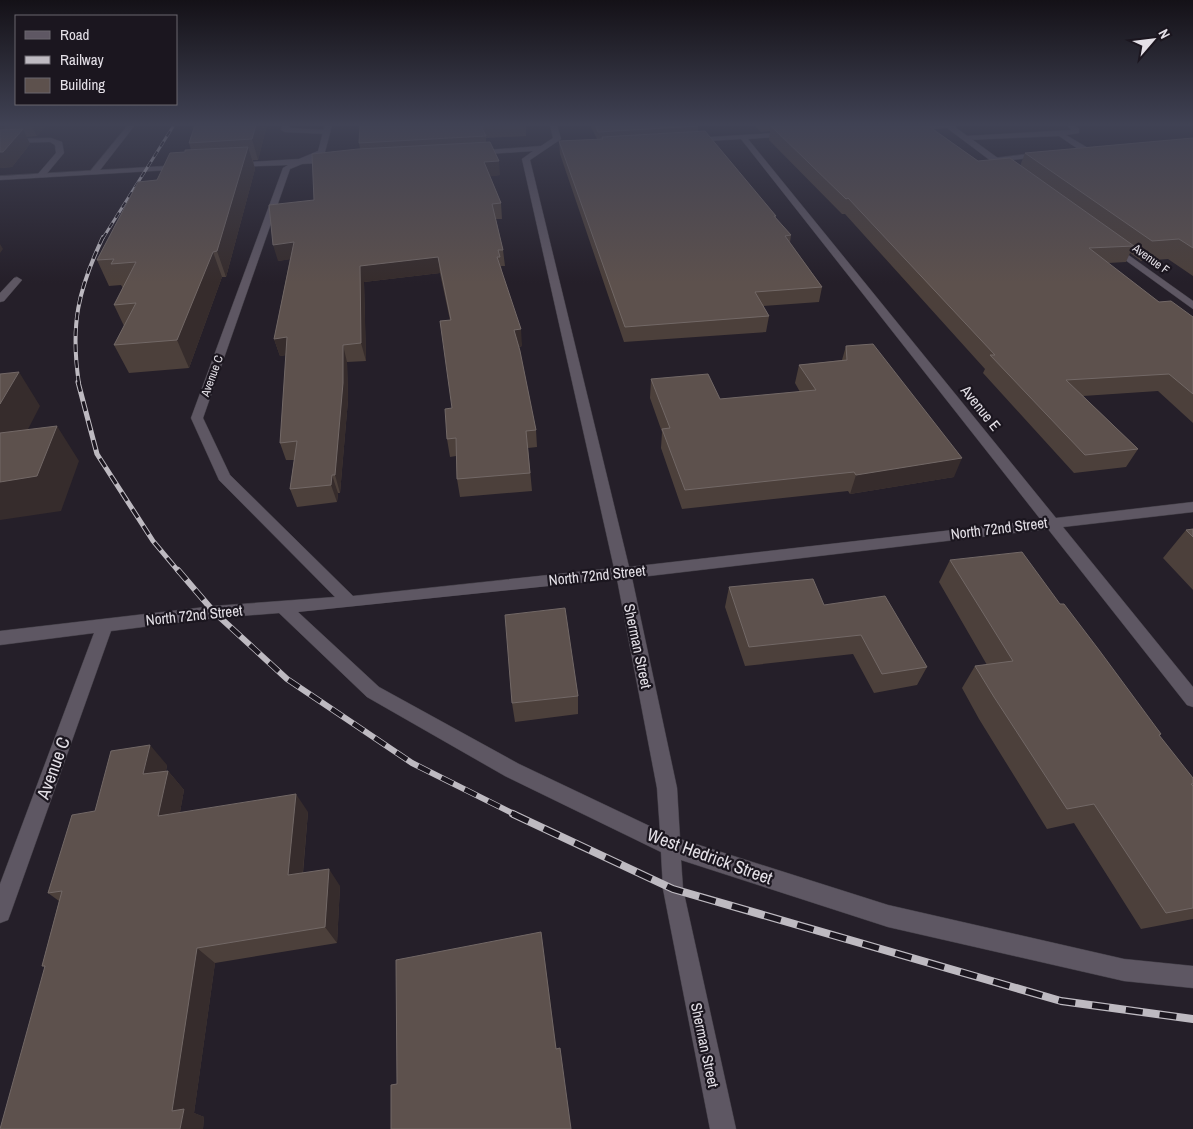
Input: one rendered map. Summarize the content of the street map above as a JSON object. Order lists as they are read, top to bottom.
{
  "streets": {
    "street": [
      "Avenue F",
      "Avenue C",
      "Avenue E",
      "North 72nd Street",
      "Sherman Street",
      "West Hedrick Street"
    ]
  },
  "crossings": [
    ["Avenue C", "North 72nd Street"],
    ["Avenue E", "North 72nd Street"],
    ["North 72nd Street", "Sherman Street"],
    ["North 72nd Street", "West Hedrick Street"],
    ["Sherman Street", "West Hedrick Street"]
  ],
  "legend": ["Road", "Railway", "Building"],
  "north": "top right"
}
